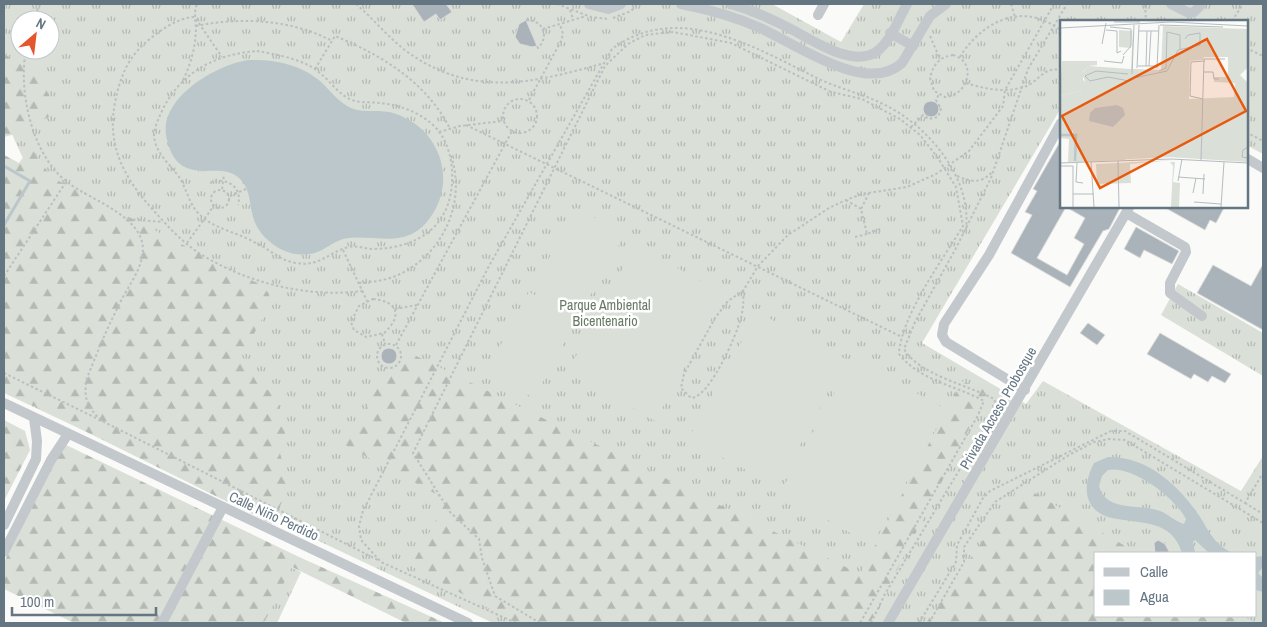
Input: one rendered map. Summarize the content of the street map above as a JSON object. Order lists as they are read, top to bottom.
{
  "streets": {
    "street": ["Privada Acceso Probosque", "Calle Niño Perdido"]
  },
  "parks": ["Parque Ambiental Bicentenario"],
  "legend": ["Calle", "Agua"],
  "scale_bar": "100 m",
  "north": "top right"
}
